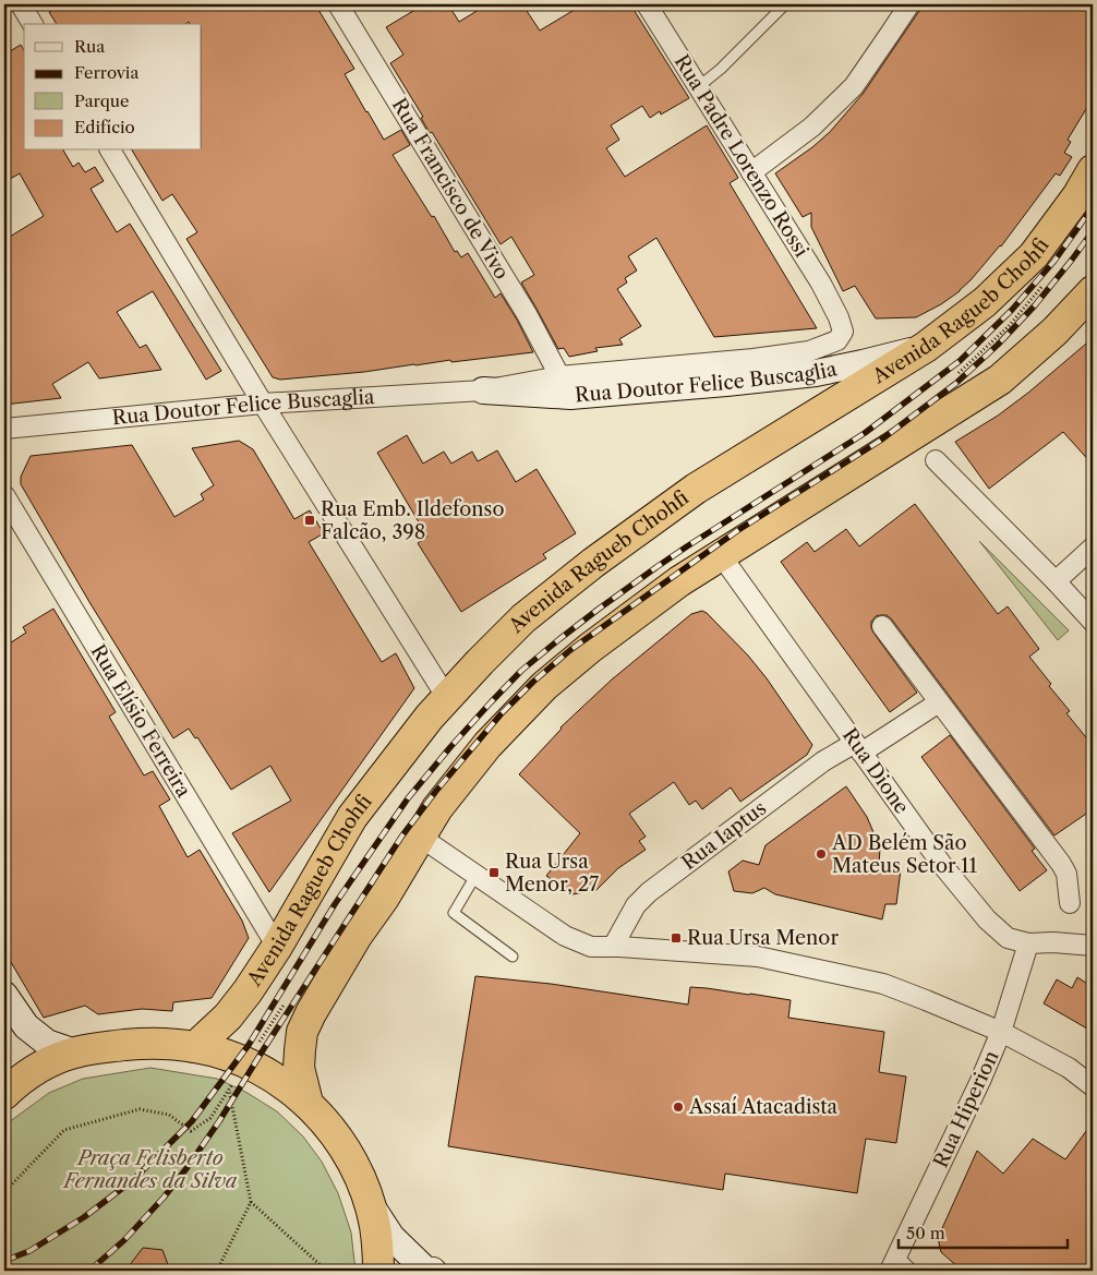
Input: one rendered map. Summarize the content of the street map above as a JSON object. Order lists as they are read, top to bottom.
{
  "streets": {
    "highway": ["Avenida Ragueb Chohfi"],
    "street": [
      "Rua Padre Lorenzo Rossi",
      "Rua Francisco de Vivo",
      "Rua Doutor Felice Buscaglia",
      "Rua Elísio Ferreira",
      "Rua Dione",
      "Rua Iaptus",
      "Rua Hiperion"
    ]
  },
  "crossings": [
    ["Rua Padre Lorenzo Rossi", "Rua Doutor Felice Buscaglia"],
    ["Rua Francisco de Vivo", "Rua Doutor Felice Buscaglia"],
    ["Avenida Ragueb Chohfi", "Rua Doutor Felice Buscaglia"],
    ["Avenida Ragueb Chohfi", "Rua Elísio Ferreira"],
    ["Rua Dione", "Rua Iaptus"],
    ["Rua Dione", "Rua Hiperion"]
  ],
  "parks": ["Praça Felisberto Fernandes da Silva"],
  "places": {
    "transit": ["Rua Emb. Ildefonso Falcão, 398", "Rua Ursa Menor, 27", "Rua Ursa Menor"],
    "other": ["AD Belém São Mateus Setor 11", "Assaí Atacadista"]
  },
  "legend": [
    "Rua",
    "Ferrovia",
    "Parque",
    "Edifício"
  ],
  "scale_bar": "50 m"
}
